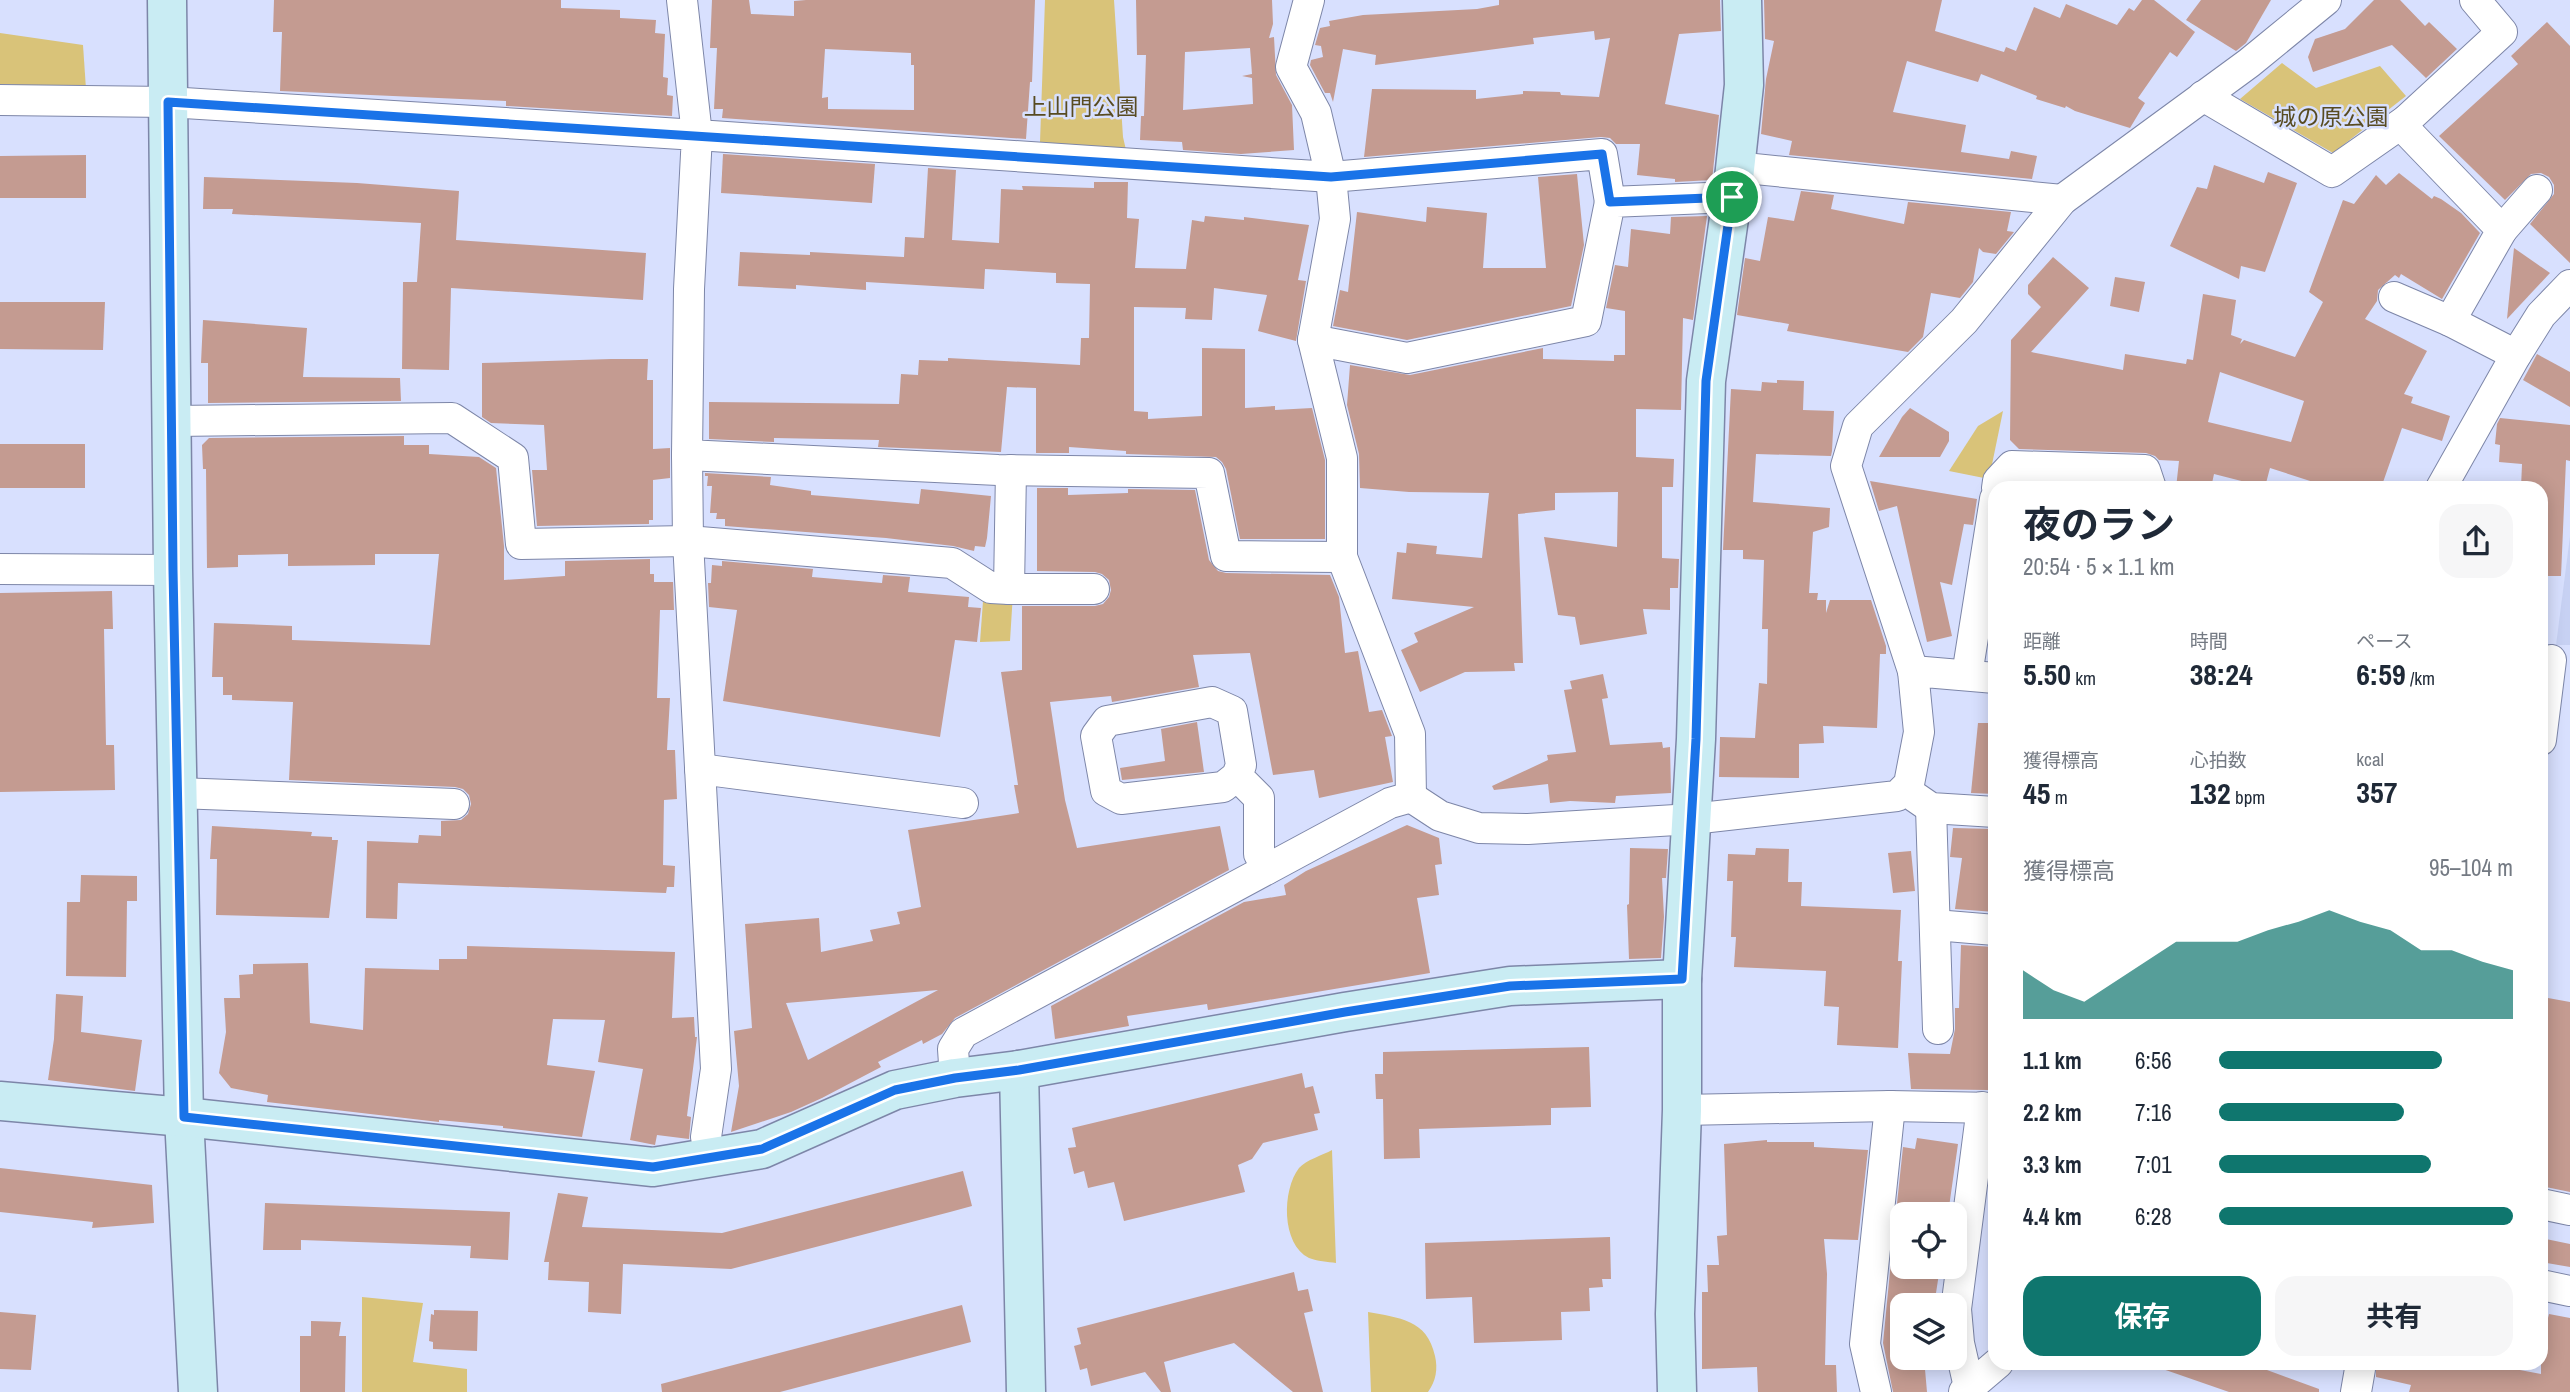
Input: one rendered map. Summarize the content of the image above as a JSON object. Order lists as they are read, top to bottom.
{
  "parks": ["上山門公園", "城の原公園"],
  "page": {
    "heading": ["夜のラン", "20:54 · 5 × 1.1 km"],
    "stats": [
      ["距離", "5.50 km"],
      ["時間", "38:24"],
      ["ペース", "6:59 /km"],
      ["獲得標高", "45 m"],
      ["心拍数", "132 bpm"],
      ["kcal", "357"]
    ],
    "chart": ["獲得標高", "95–104 m"],
    "list": [
      {
        "name": "1.1 km",
        "note": "6:56"
      },
      {
        "name": "2.2 km",
        "note": "7:16"
      },
      {
        "name": "3.3 km",
        "note": "7:01"
      },
      {
        "name": "4.4 km",
        "note": "6:28"
      }
    ],
    "buttons": ["保存", "共有"]
  }
}
